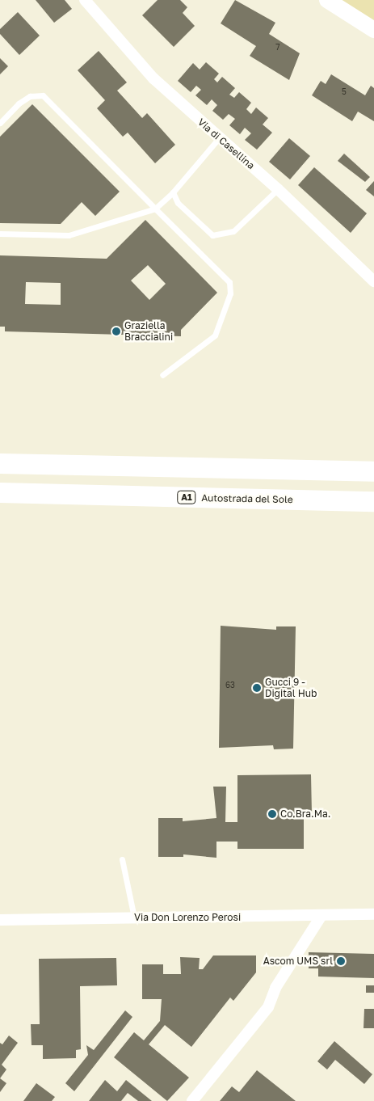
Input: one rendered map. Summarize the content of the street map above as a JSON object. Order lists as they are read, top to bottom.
{
  "streets": {
    "highway": ["A1", "Autostrada del Sole"],
    "street": ["Via di Casellina", "Via Don Lorenzo Perosi"]
  },
  "places": [
    "Graziella Braccialini",
    "Gucci 9 - Digital Hub",
    "Co.Bra.Ma.",
    "Ascom UMS srl"
  ],
  "house_numbers": ["7", "5", "63"]
}
